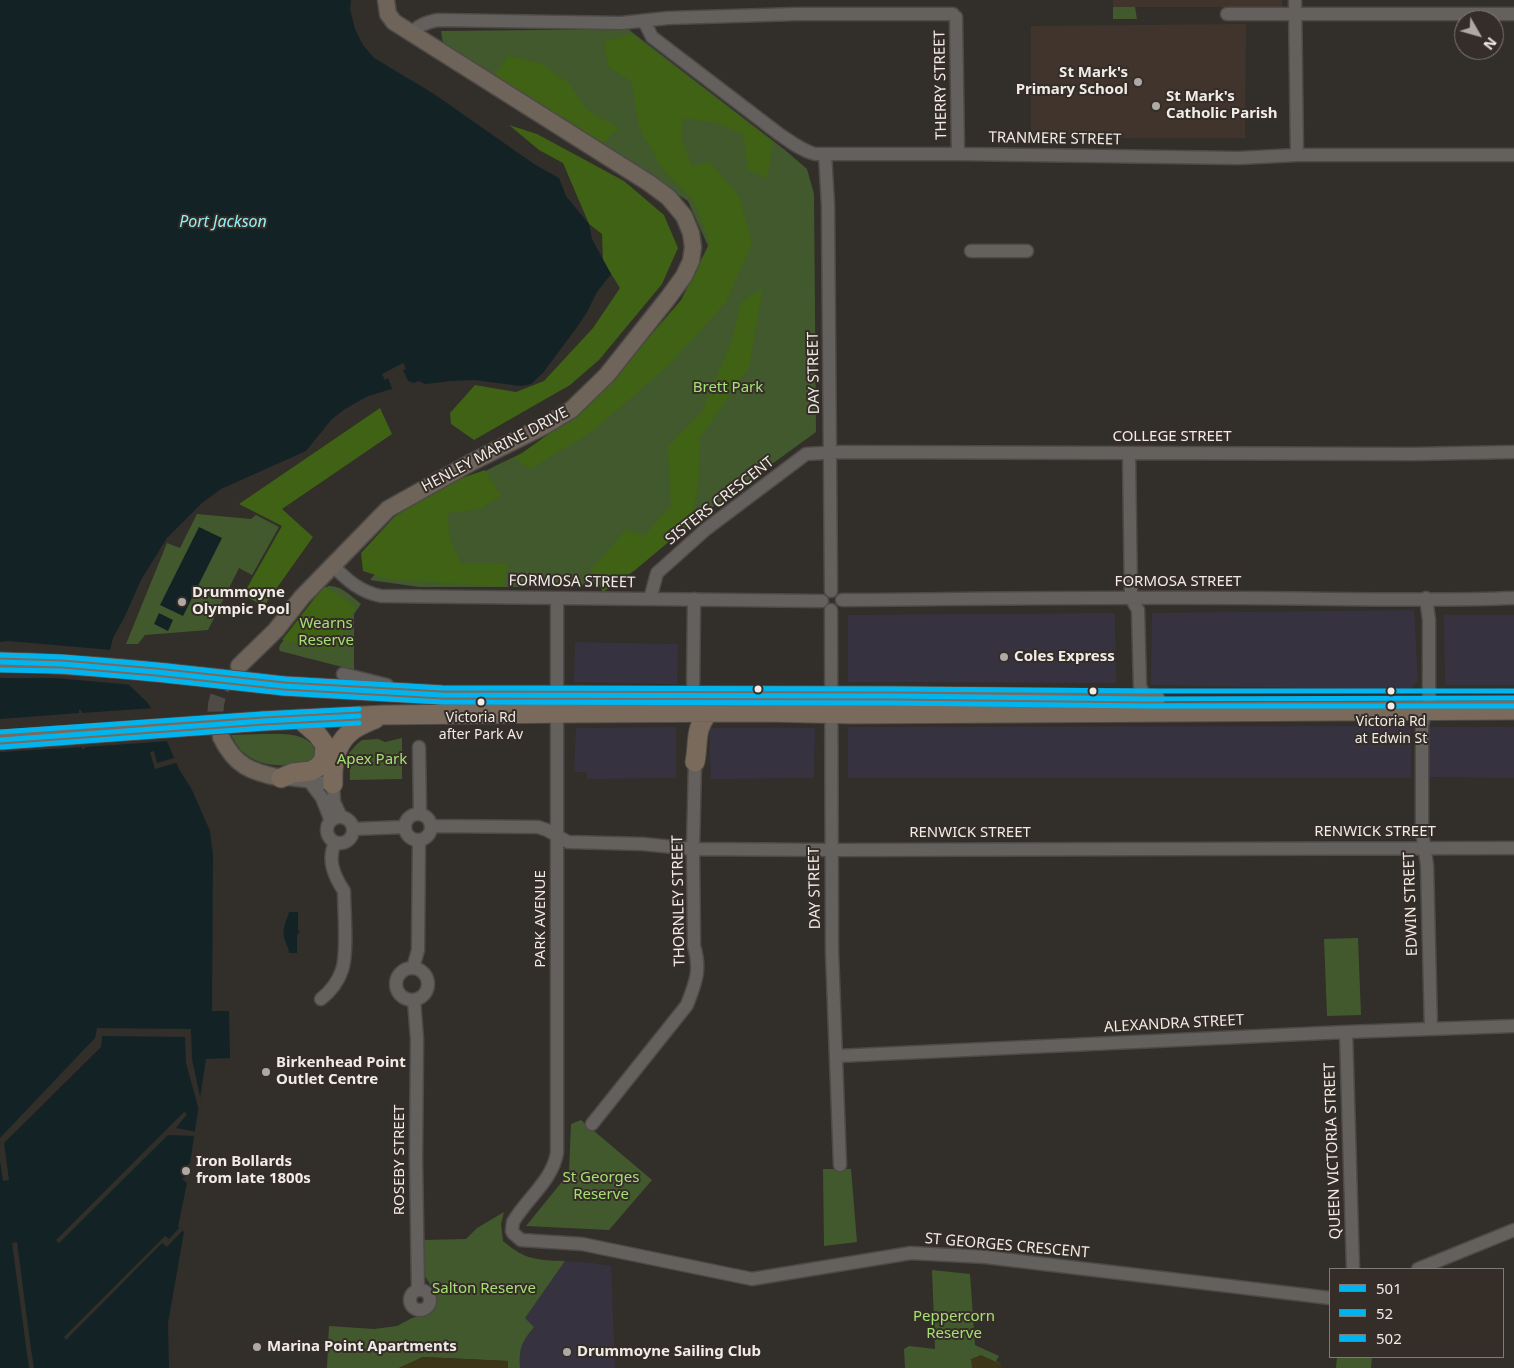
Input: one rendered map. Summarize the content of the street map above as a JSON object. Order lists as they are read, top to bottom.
{
  "streets": {
    "main road": ["HENLEY MARINE DRIVE"],
    "street": [
      "THERRY STREET",
      "TRANMERE STREET",
      "DAY STREET",
      "COLLEGE STREET",
      "SISTERS CRESCENT",
      "FORMOSA STREET",
      "RENWICK STREET",
      "THORNLEY STREET",
      "EDWIN STREET",
      "PARK AVENUE",
      "ALEXANDRA STREET",
      "QUEEN VICTORIA STREET",
      "ROSEBY STREET",
      "ST GEORGES CRESCENT"
    ]
  },
  "crossings": [
    ["THERRY STREET", "TRANMERE STREET"],
    ["TRANMERE STREET", "DAY STREET"],
    ["DAY STREET", "COLLEGE STREET"],
    ["DAY STREET", "SISTERS CRESCENT"],
    ["DAY STREET", "FORMOSA STREET"],
    ["DAY STREET", "RENWICK STREET"],
    ["DAY STREET", "ALEXANDRA STREET"],
    ["COLLEGE STREET", "SISTERS CRESCENT"],
    ["HENLEY MARINE DRIVE", "FORMOSA STREET"],
    ["SISTERS CRESCENT", "FORMOSA STREET"],
    ["FORMOSA STREET", "EDWIN STREET"],
    ["FORMOSA STREET", "PARK AVENUE"],
    ["RENWICK STREET", "THORNLEY STREET"],
    ["RENWICK STREET", "EDWIN STREET"],
    ["RENWICK STREET", "PARK AVENUE"],
    ["EDWIN STREET", "ALEXANDRA STREET"],
    ["PARK AVENUE", "ST GEORGES CRESCENT"],
    ["ALEXANDRA STREET", "QUEEN VICTORIA STREET"]
  ],
  "water": ["Port Jackson"],
  "parks": [
    "Brett Park",
    "Wearns Reserve",
    "Apex Park",
    "St Georges Reserve",
    "Salton Reserve",
    "Peppercorn Reserve"
  ],
  "places": [
    "St Mark's Primary School",
    "St Mark's Catholic Parish",
    "Drummoyne Olympic Pool",
    "Coles Express",
    "Victoria Rd after Park Av",
    "Victoria Rd at Edwin St",
    "Birkenhead Point Outlet Centre",
    "Iron Bollards from late 1800s",
    "Marina Point Apartments",
    "Drummoyne Sailing Club"
  ],
  "lines": ["transit line 502", "transit line 501", "transit line 52"],
  "legend": ["501", "52", "502"],
  "north": "bottom right"
}
